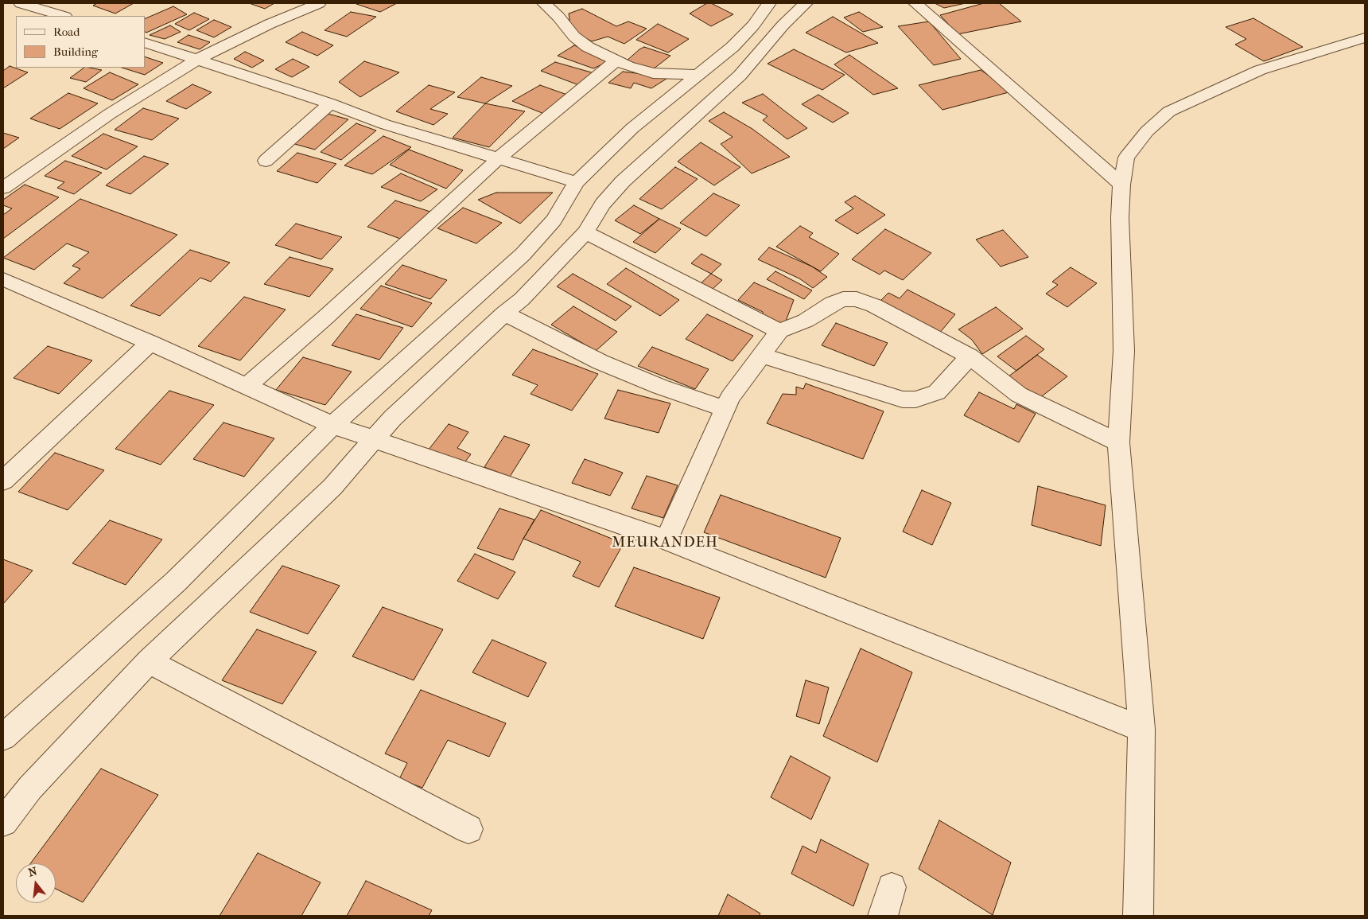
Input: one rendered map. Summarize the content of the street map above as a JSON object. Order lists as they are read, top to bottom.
{
  "districts": ["MEURANDEH"],
  "legend": ["Road", "Building"],
  "north": "top"
}
